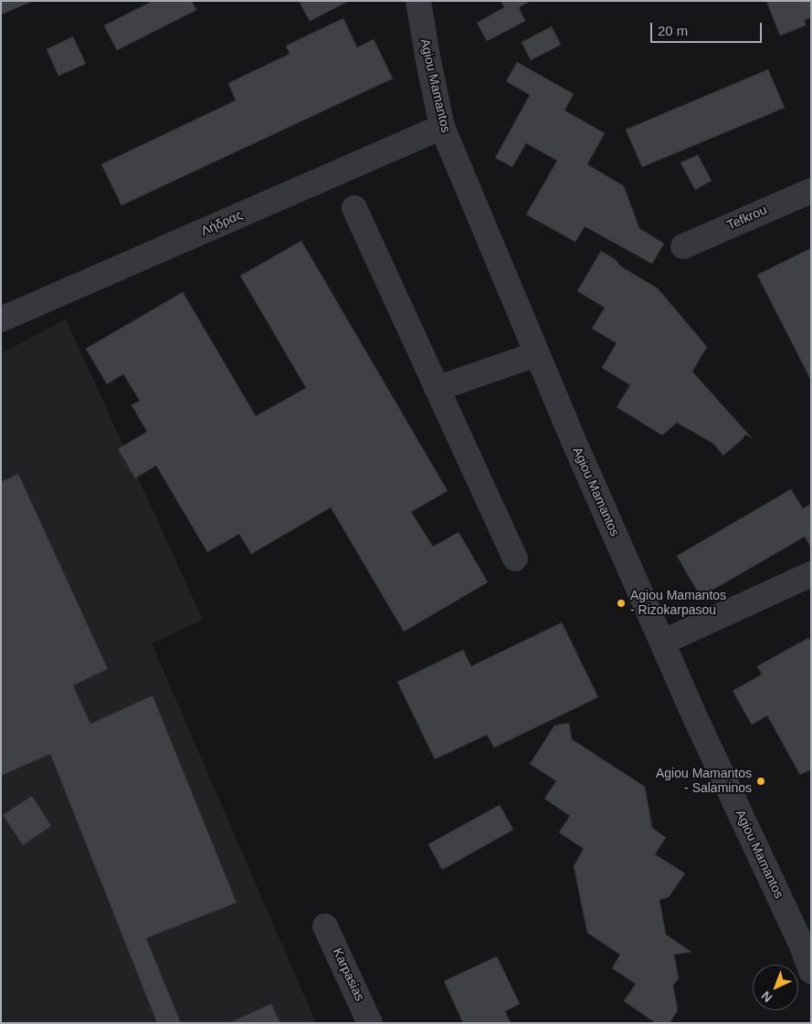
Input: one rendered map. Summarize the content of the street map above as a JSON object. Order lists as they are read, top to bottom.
{
  "streets": {
    "street": [
      "Agiou Mamantos",
      "Tefkrou",
      "Λήδρας",
      "Karpasias"
    ]
  },
  "crossings": [
    ["Agiou Mamantos", "Λήδρας"]
  ],
  "places": ["Agiou Mamantos - Rizokarpasou", "Agiou Mamantos - Salaminos"],
  "scale_bar": "20 m",
  "north": "bottom left"
}
